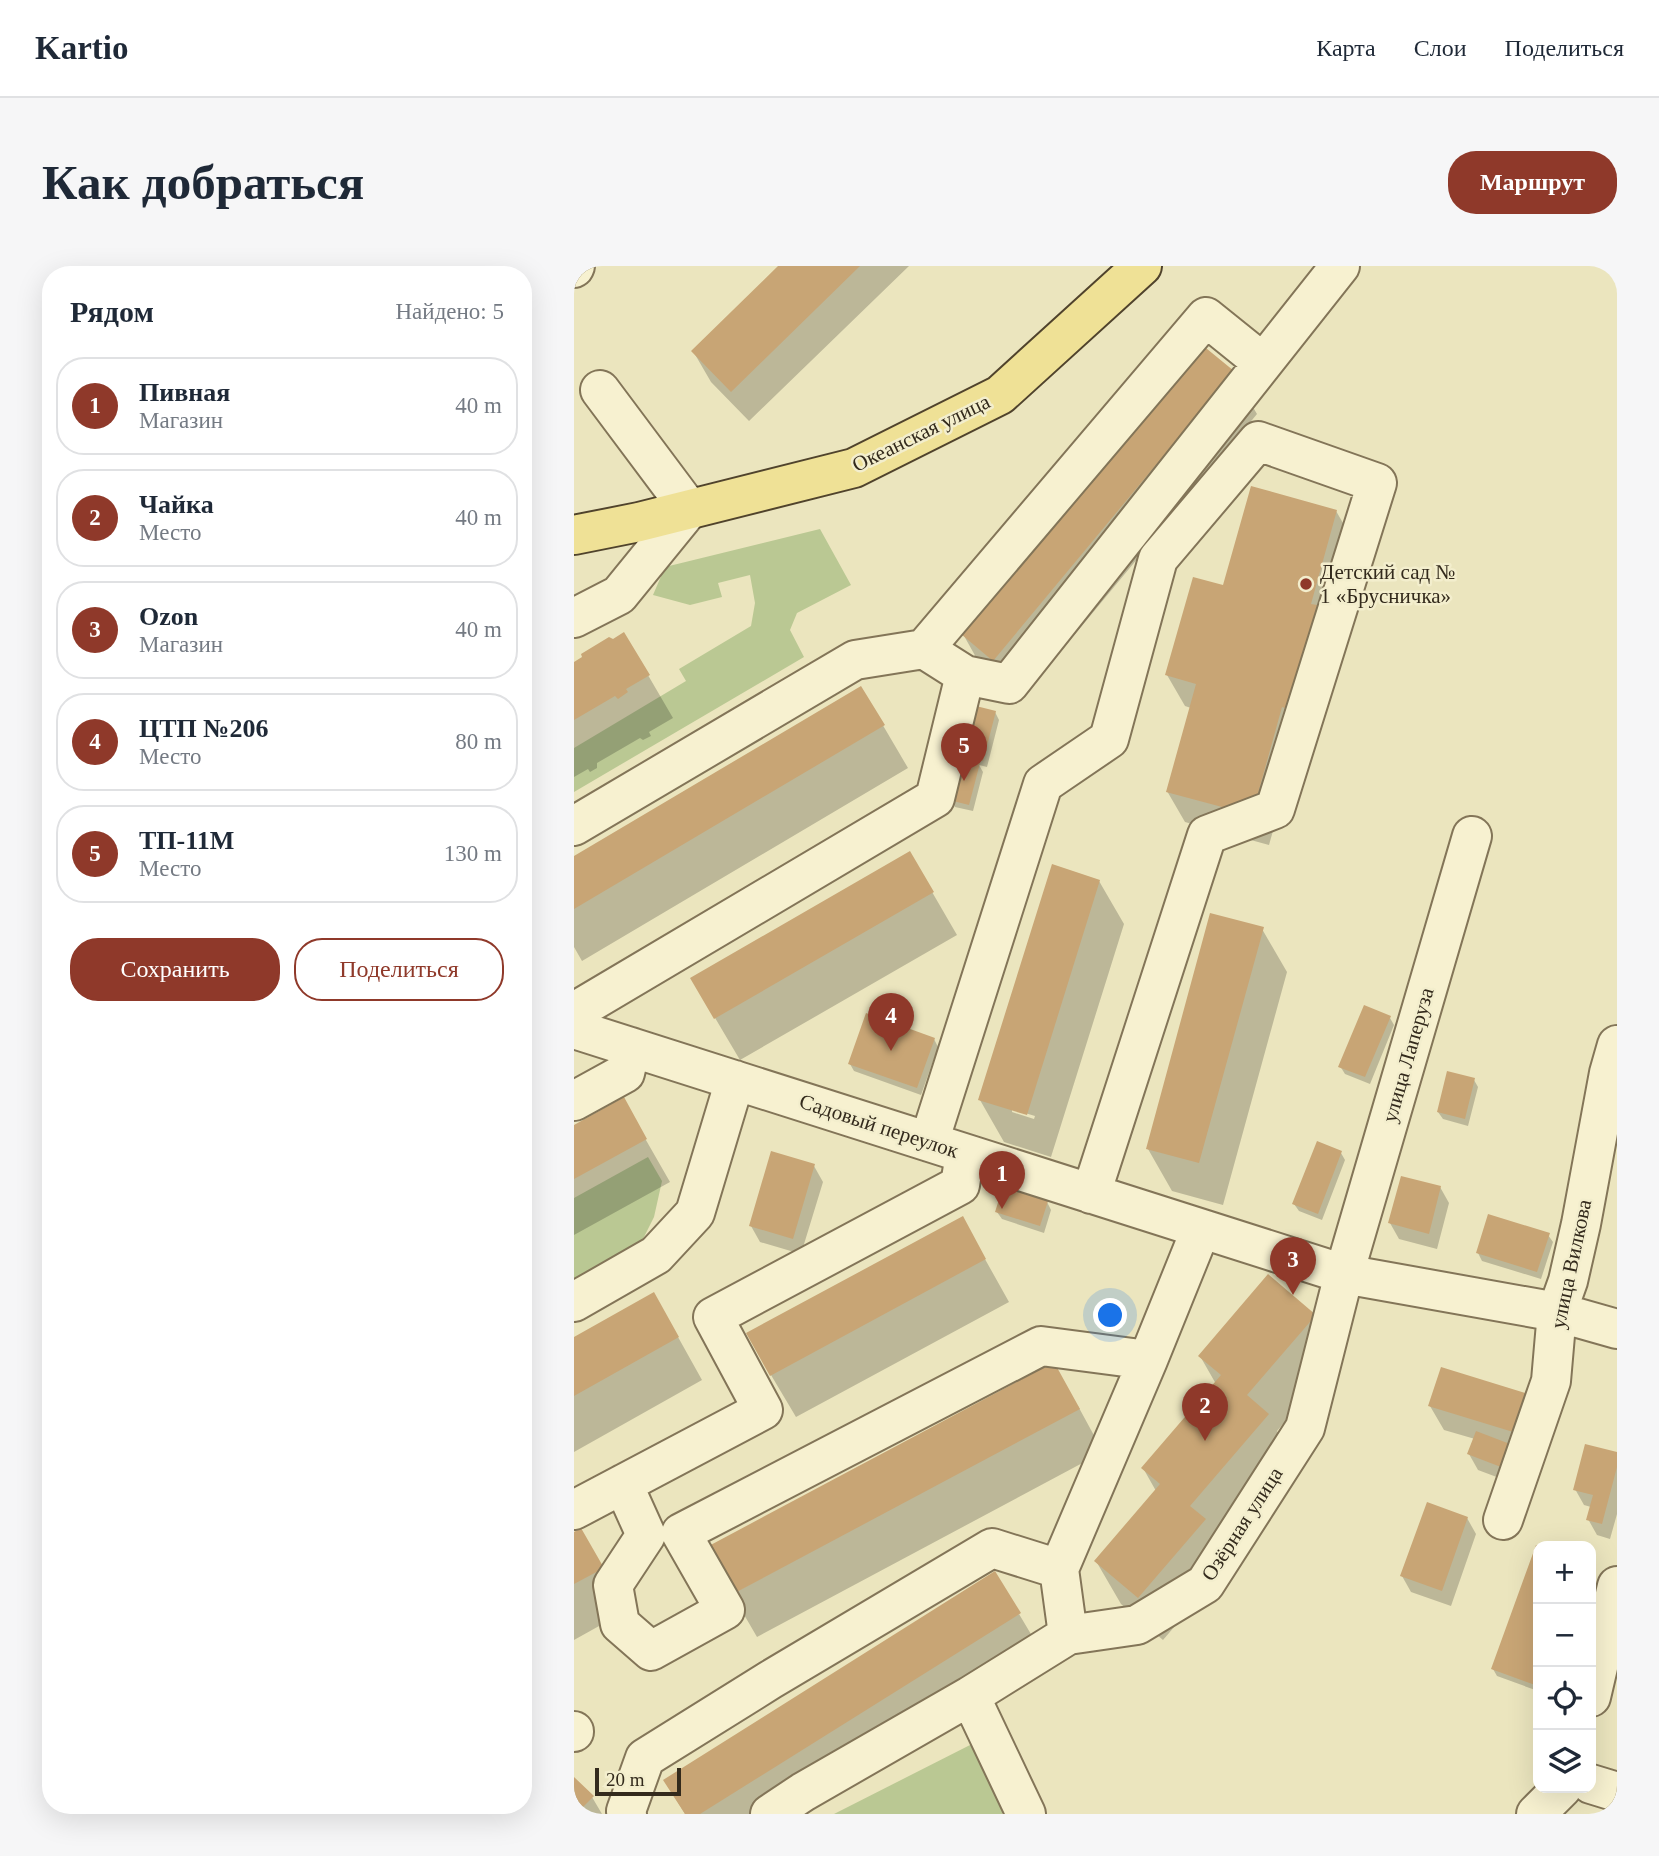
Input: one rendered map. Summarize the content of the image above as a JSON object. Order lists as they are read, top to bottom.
{
  "streets": {
    "main road": ["Океанская улица"],
    "street": [
      "улица Лаперуза",
      "Садовый переулок",
      "улица Вилкова",
      "Озёрная улица"
    ]
  },
  "crossings": [
    ["улица Лаперуза", "Садовый переулок"],
    ["улица Лаперуза", "Озёрная улица"],
    ["Садовый переулок", "улица Вилкова"],
    ["Садовый переулок", "Озёрная улица"]
  ],
  "places": ["Детский сад № 1 «Брусничка»"],
  "scale_bar": "20 m",
  "page": {
    "header": "Kartio",
    "nav": ["Карта", "Слои", "Поделиться"],
    "buttons": [
      "Маршрут",
      ["Сохранить", "Поделиться"]
    ],
    "title": "Как добраться",
    "heading": ["Рядом", "Найдено: 5"],
    "list": [
      {
        "mark": "1",
        "name": "Пивная",
        "note": "Магазин",
        "value": "40 m"
      },
      {
        "mark": "2",
        "name": "Чайка",
        "note": "Место",
        "value": "40 m"
      },
      {
        "mark": "3",
        "name": "Ozon",
        "note": "Магазин",
        "value": "40 m"
      },
      {
        "mark": "4",
        "name": "ЦТП №206",
        "note": "Место",
        "value": "80 m"
      },
      {
        "mark": "5",
        "name": "ТП-11М",
        "note": "Место",
        "value": "130 m"
      }
    ],
    "pins": [
      "5",
      "4",
      "1",
      "3",
      "2"
    ],
    "map_buttons": ["+", "−"],
    "scale": "20 m"
  }
}
